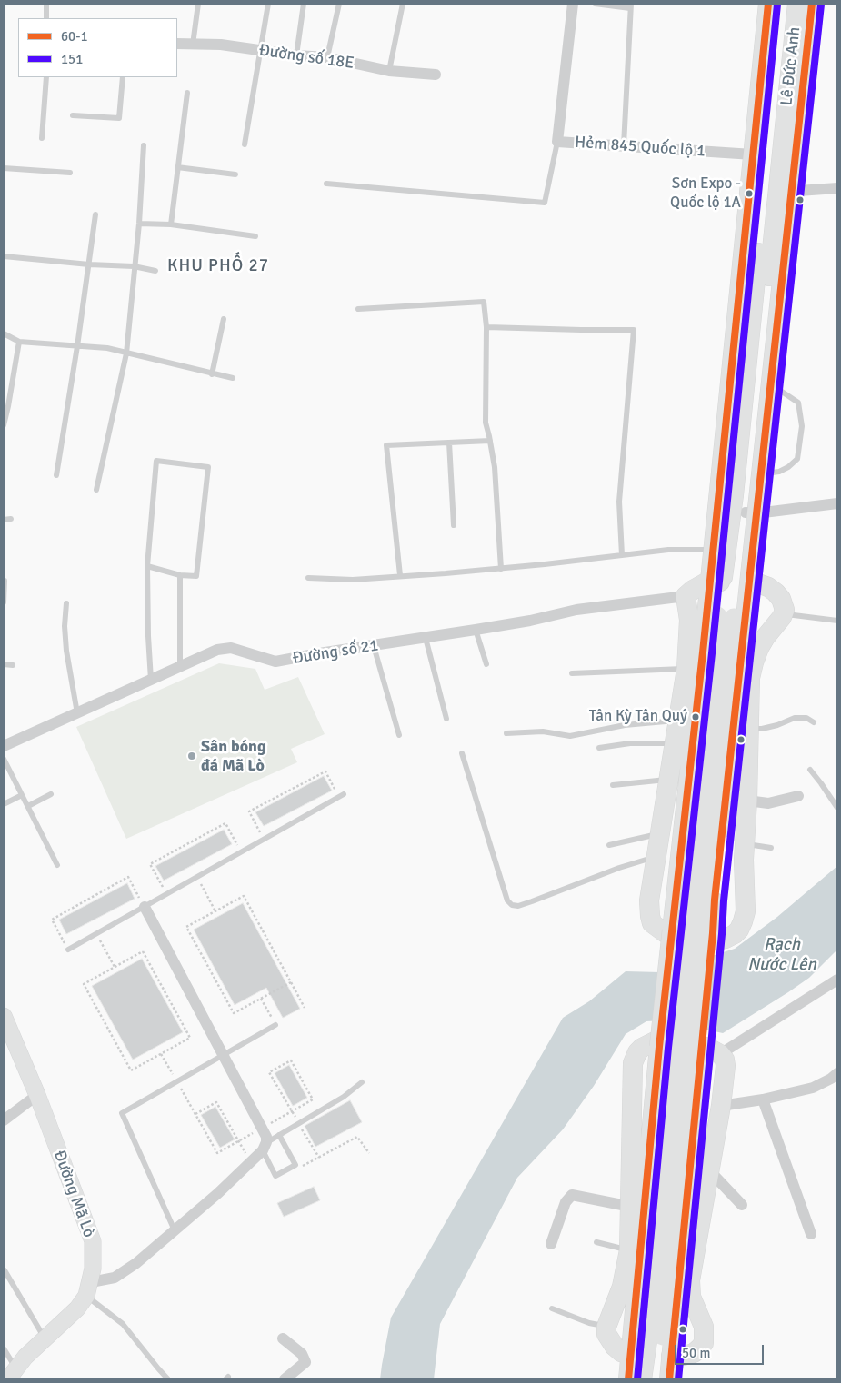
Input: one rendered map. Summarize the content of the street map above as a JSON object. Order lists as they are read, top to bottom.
{
  "streets": {
    "highway": ["Lê Đức Anh"],
    "main road": ["Đường Mã Lò"],
    "street": ["Đường số 18E", "Hẻm 845 Quốc lộ 1", "Đường số 21"]
  },
  "crossings": [
    ["Lê Đức Anh", "Hẻm 845 Quốc lộ 1"]
  ],
  "districts": ["KHU PHỐ 27"],
  "water": ["Rạch Nước Lên"],
  "places": ["Sơn Expo - Quốc lộ 1A", "Tân Kỳ Tân Quý", "Sân bóng đá Mã Lò"],
  "lines": ["transit line 60-1", "transit line 151"],
  "legend": ["60-1", "151"],
  "scale_bar": "50 m"
}
